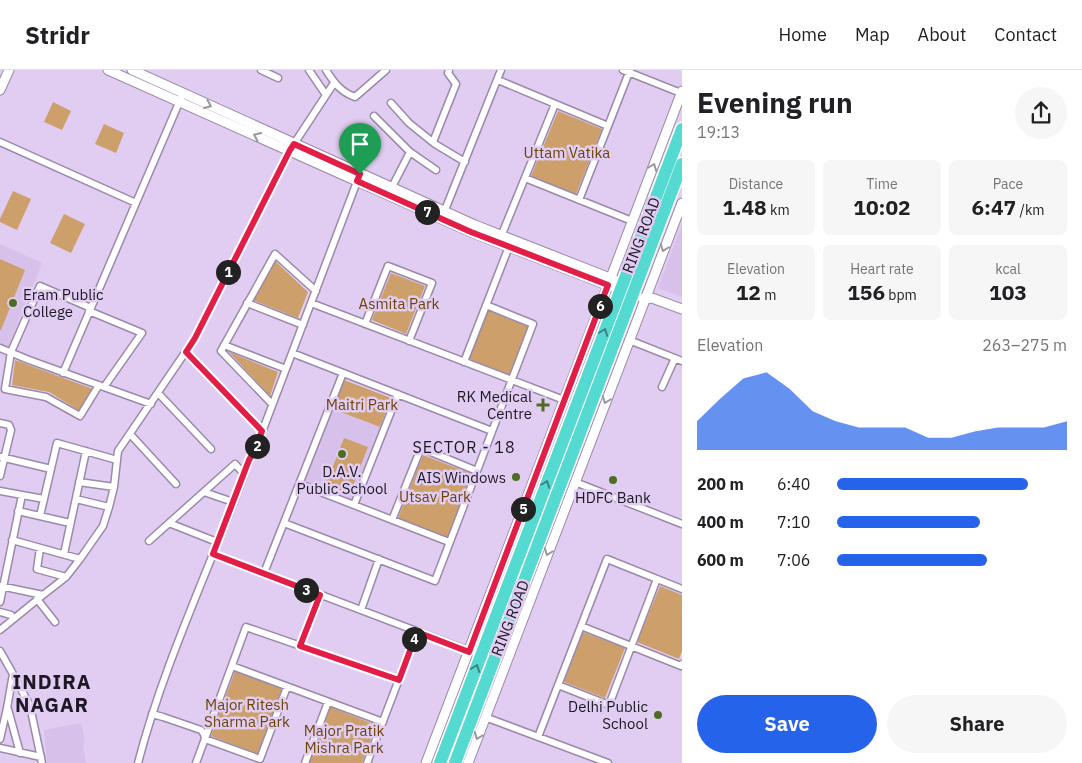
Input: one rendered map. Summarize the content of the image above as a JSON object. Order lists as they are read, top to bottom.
{
  "streets": {
    "highway": ["RING ROAD"]
  },
  "districts": ["SECTOR - 18", "INDIRA NAGAR"],
  "parks": [
    "Uttam Vatika",
    "Asmita Park",
    "Maitri Park",
    "Utsav Park",
    "Major Ritesh Sharma Park",
    "Major Pratik Mishra Park"
  ],
  "places": {
    "other": [
      "Eram Public College",
      "D.A.V. Public School",
      "AIS Windows",
      "HDFC Bank",
      "Delhi Public School"
    ],
    "health": ["RK Medical Centre"]
  },
  "page": {
    "header": "Stridr",
    "nav": [
      "Home",
      "Map",
      "About",
      "Contact"
    ],
    "heading": ["Evening run", "19:13"],
    "stats": [
      ["Distance", "1.48 km"],
      ["Time", "10:02"],
      ["Pace", "6:47 /km"],
      ["Elevation", "12 m"],
      ["Heart rate", "156 bpm"],
      ["kcal", "103"]
    ],
    "pins": [
      "7",
      "1",
      "6",
      "2",
      "5",
      "3",
      "4"
    ],
    "chart": ["Elevation", "263–275 m"],
    "list": [
      {
        "name": "200 m",
        "note": "6:40"
      },
      {
        "name": "400 m",
        "note": "7:10"
      },
      {
        "name": "600 m",
        "note": "7:06"
      }
    ],
    "buttons": ["Save", "Share"]
  }
}
